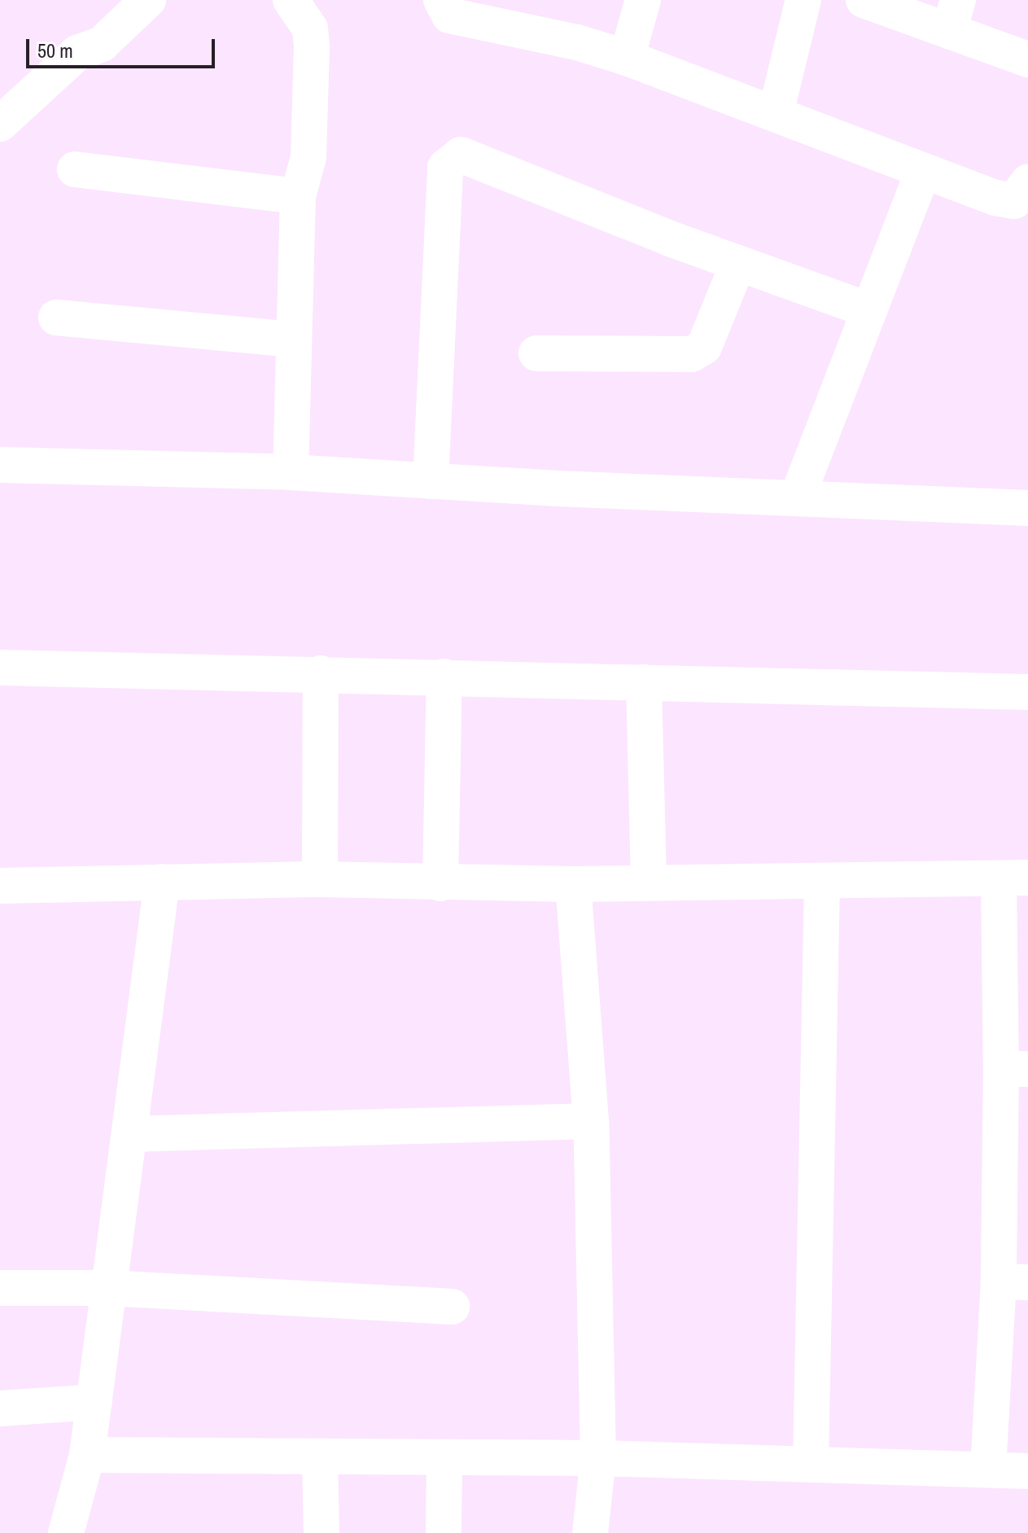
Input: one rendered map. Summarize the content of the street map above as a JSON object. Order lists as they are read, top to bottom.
{
  "scale_bar": "50 m"
}
